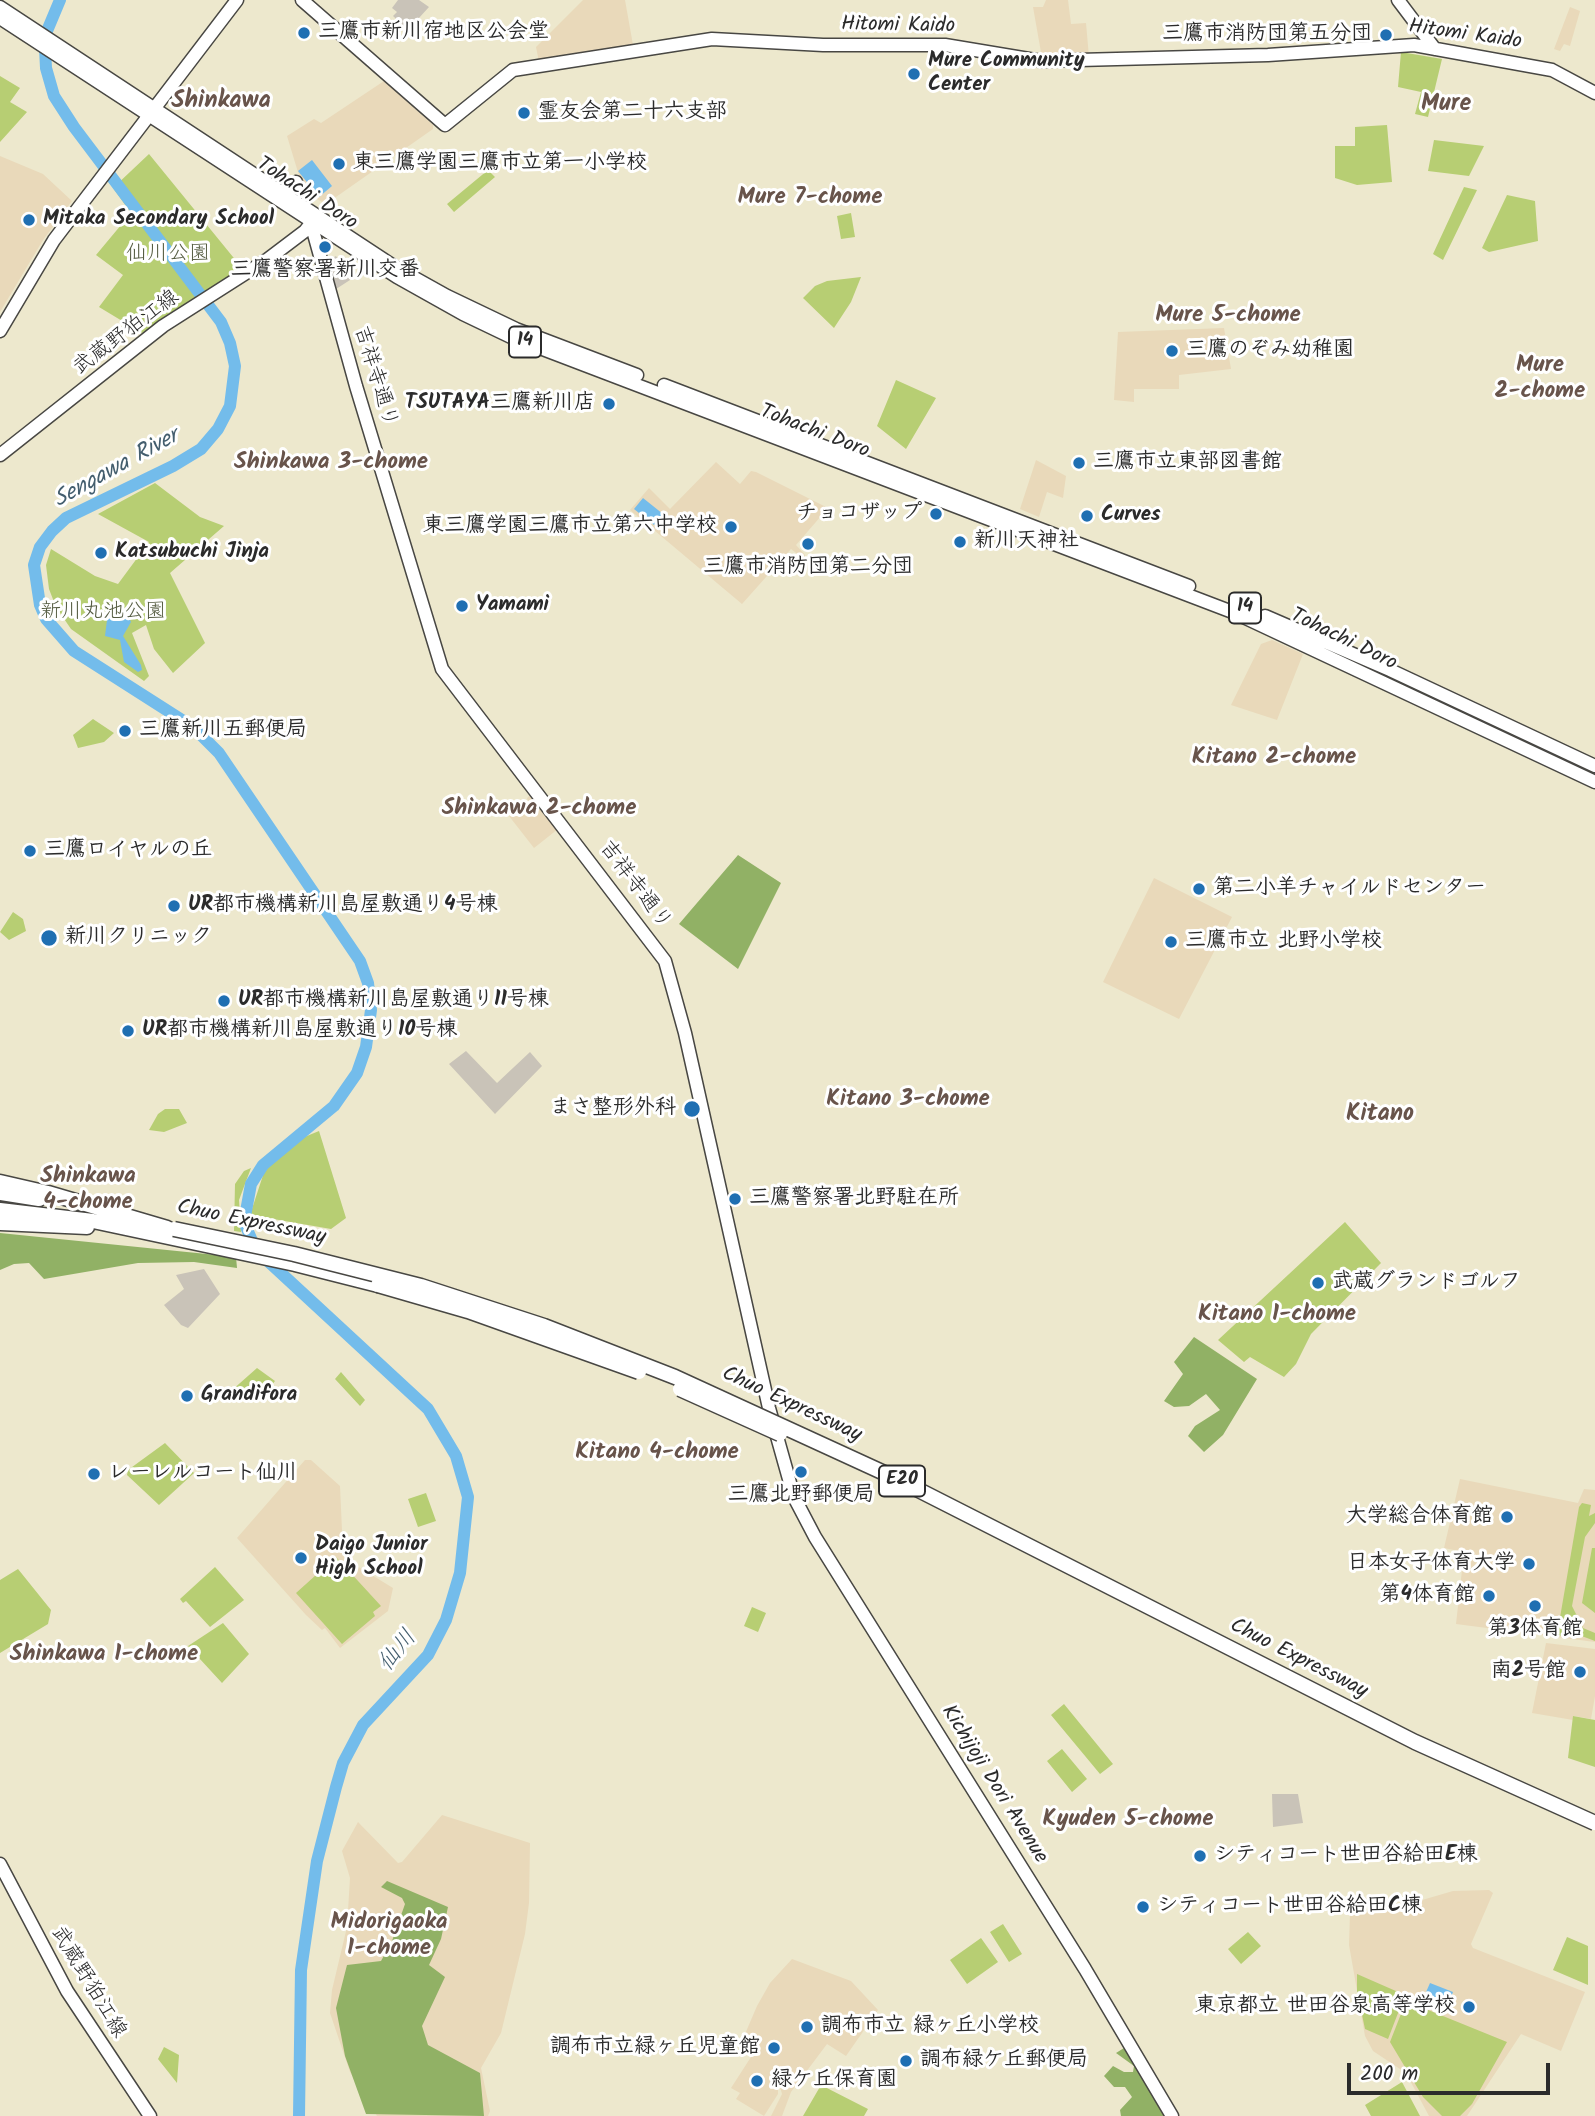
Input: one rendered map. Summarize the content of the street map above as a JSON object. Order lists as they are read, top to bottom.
{
  "streets": {
    "highway": ["Chuo Expressway", "E20"],
    "main road": [
      "Hitomi Kaido",
      "Tohachi Doro",
      "武蔵野狛江線",
      "14",
      "吉祥寺通り",
      "Kichijoji Dori Avenue"
    ]
  },
  "crossings": [
    ["Tohachi Doro", "武蔵野狛江線"],
    ["Tohachi Doro", "14"],
    ["Tohachi Doro", "吉祥寺通り"],
    ["武蔵野狛江線", "吉祥寺通り"],
    ["吉祥寺通り", "Kichijoji Dori Avenue"]
  ],
  "districts": [
    "Shinkawa",
    "Mure",
    "Mure 7-chome",
    "Mure 5-chome",
    "Mure 2-chome",
    "Shinkawa 3-chome",
    "Kitano 2-chome",
    "Shinkawa 2-chome",
    "Kitano 3-chome",
    "Kitano",
    "Shinkawa 4-chome",
    "Kitano 1-chome",
    "Kitano 4-chome",
    "Shinkawa 1-chome",
    "Kyuden 5-chome",
    "Midorigaoka 1-chome"
  ],
  "water": ["Sengawa River", "仙川"],
  "parks": ["仙川公園", "新川丸池公園"],
  "places": [
    "三鷹市新川宿地区公会堂",
    "三鷹市消防団第五分団",
    "Mure Community Center",
    "霊友会第二十六支部",
    "東三鷹学園三鷹市立第一小学校",
    "Mitaka Secondary School",
    "三鷹警察署新川交番",
    "三鷹のぞみ幼稚園",
    "TSUTAYA三鷹新川店",
    "三鷹市立東部図書館",
    "チョコザップ",
    "Curves",
    "東三鷹学園三鷹市立第六中学校",
    "新川天神社",
    "三鷹市消防団第二分団",
    "Katsubuchi Jinja",
    "Yamami",
    "三鷹新川五郵便局",
    "三鷹ロイヤルの丘",
    "第二小羊チャイルドセンター",
    "UR都市機構新川島屋敷通り4号棟",
    "新川クリニック",
    "三鷹市立 北野小学校",
    "UR都市機構新川島屋敷通り11号棟",
    "UR都市機構新川島屋敷通り10号棟",
    "まさ整形外科",
    "三鷹警察署北野駐在所",
    "武蔵グランドゴルフ",
    "Grandifora",
    "三鷹北野郵便局",
    "レーレルコート仙川",
    "大学総合体育館",
    "Daigo Junior High School",
    "日本女子体育大学",
    "第4体育館",
    "第3体育館",
    "南2号館",
    "シティコート世田谷給田E棟",
    "シティコート世田谷給田C棟",
    "東京都立 世田谷泉高等学校",
    "調布市立 緑ヶ丘小学校",
    "調布市立緑ヶ丘児童館",
    "調布緑ケ丘郵便局",
    "緑ケ丘保育園"
  ],
  "scale_bar": "200 m"
}
